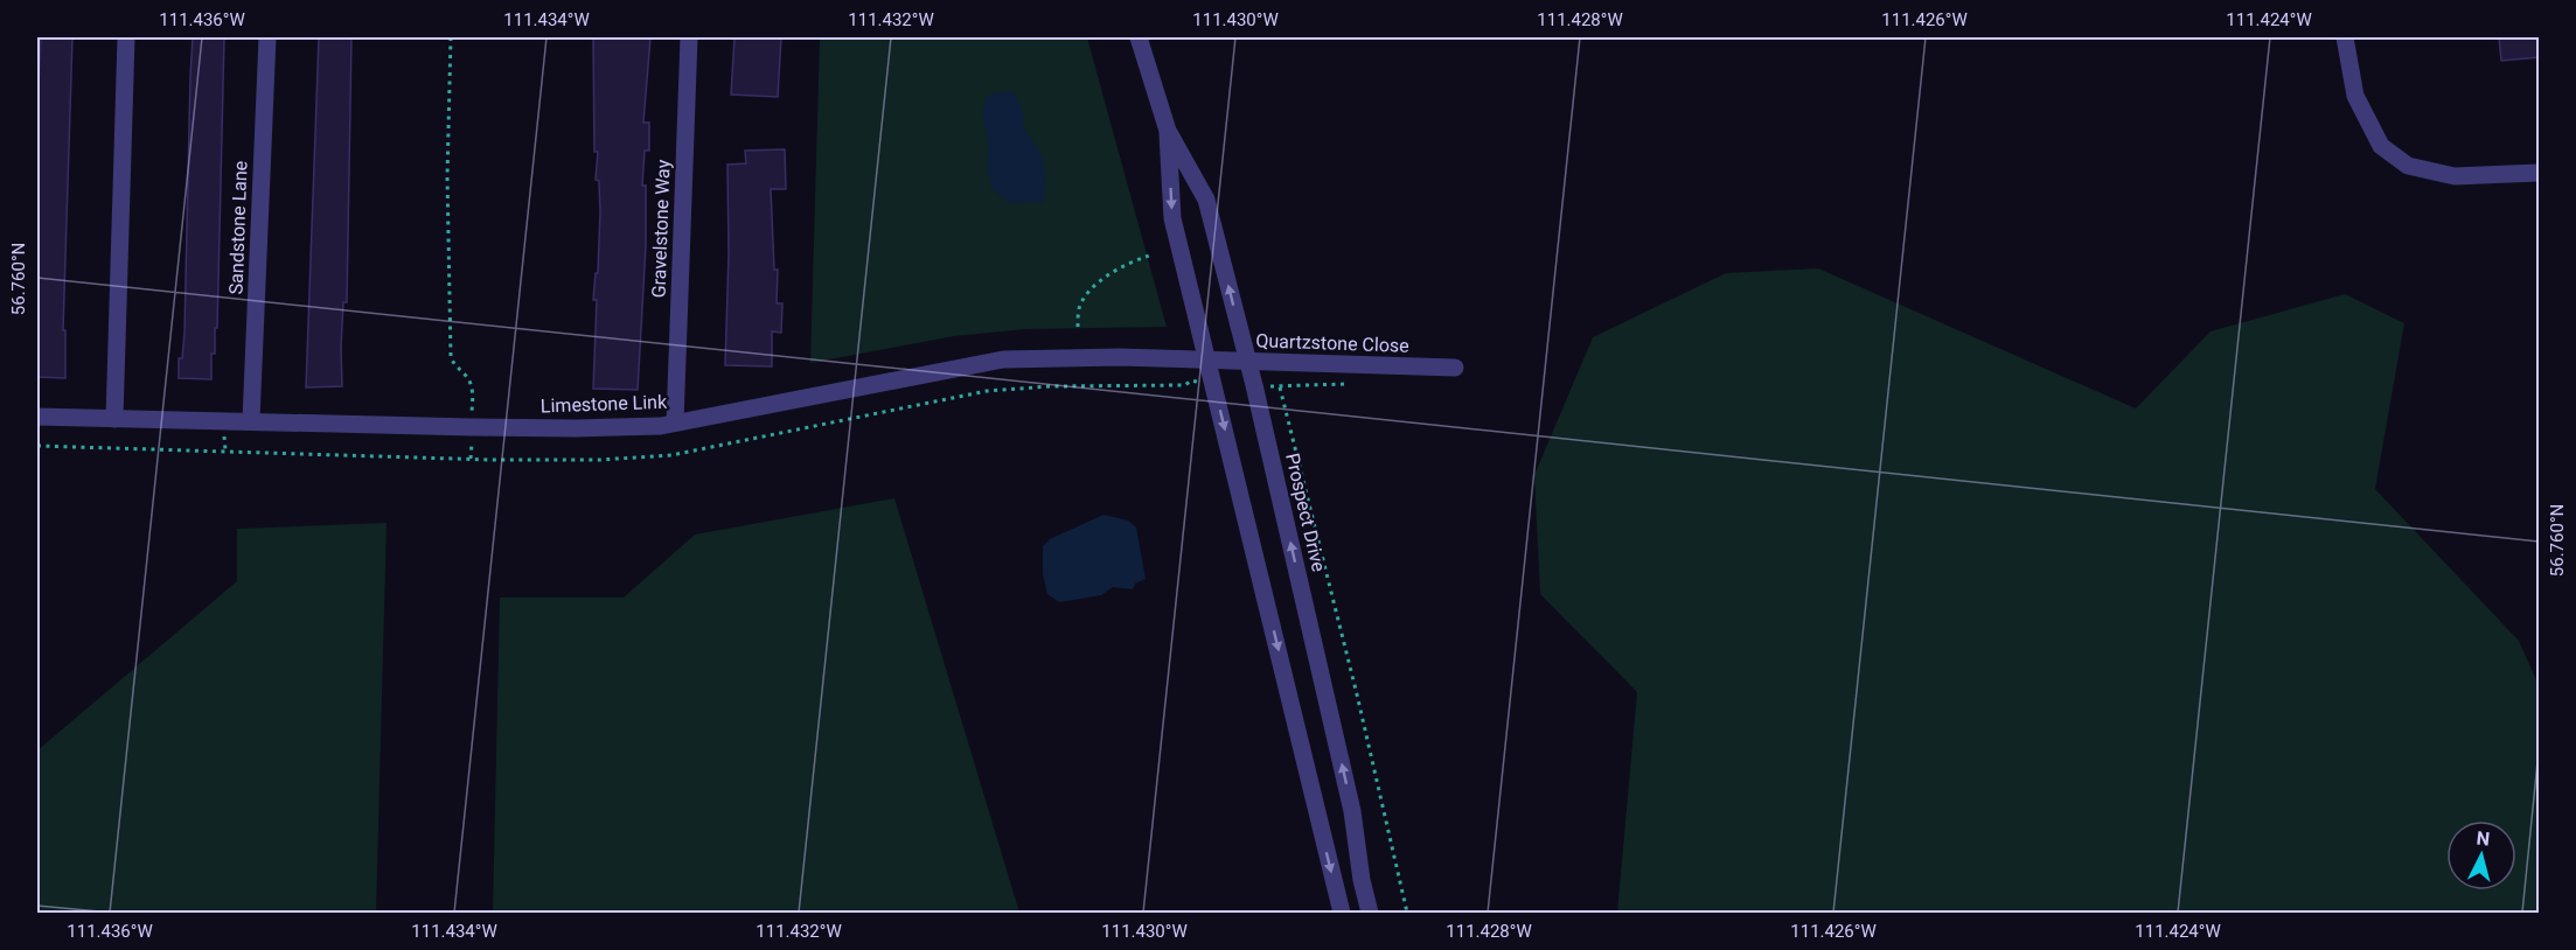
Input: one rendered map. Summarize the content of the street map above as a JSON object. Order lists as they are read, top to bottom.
{
  "streets": {
    "street": [
      "Sandstone Lane",
      "Gravelstone Way",
      "Quartzstone Close",
      "Limestone Link",
      "Prospect Drive"
    ]
  },
  "crossings": [
    ["Sandstone Lane", "Limestone Link"],
    ["Gravelstone Way", "Limestone Link"],
    ["Quartzstone Close", "Limestone Link"],
    ["Quartzstone Close", "Prospect Drive"],
    ["Limestone Link", "Prospect Drive"]
  ],
  "north": "top",
  "coordinates": [
    "111.436°W",
    "111.434°W",
    "111.432°W",
    "111.430°W",
    "111.428°W",
    "111.426°W",
    "111.424°W",
    "56.760°N"
  ]
}
